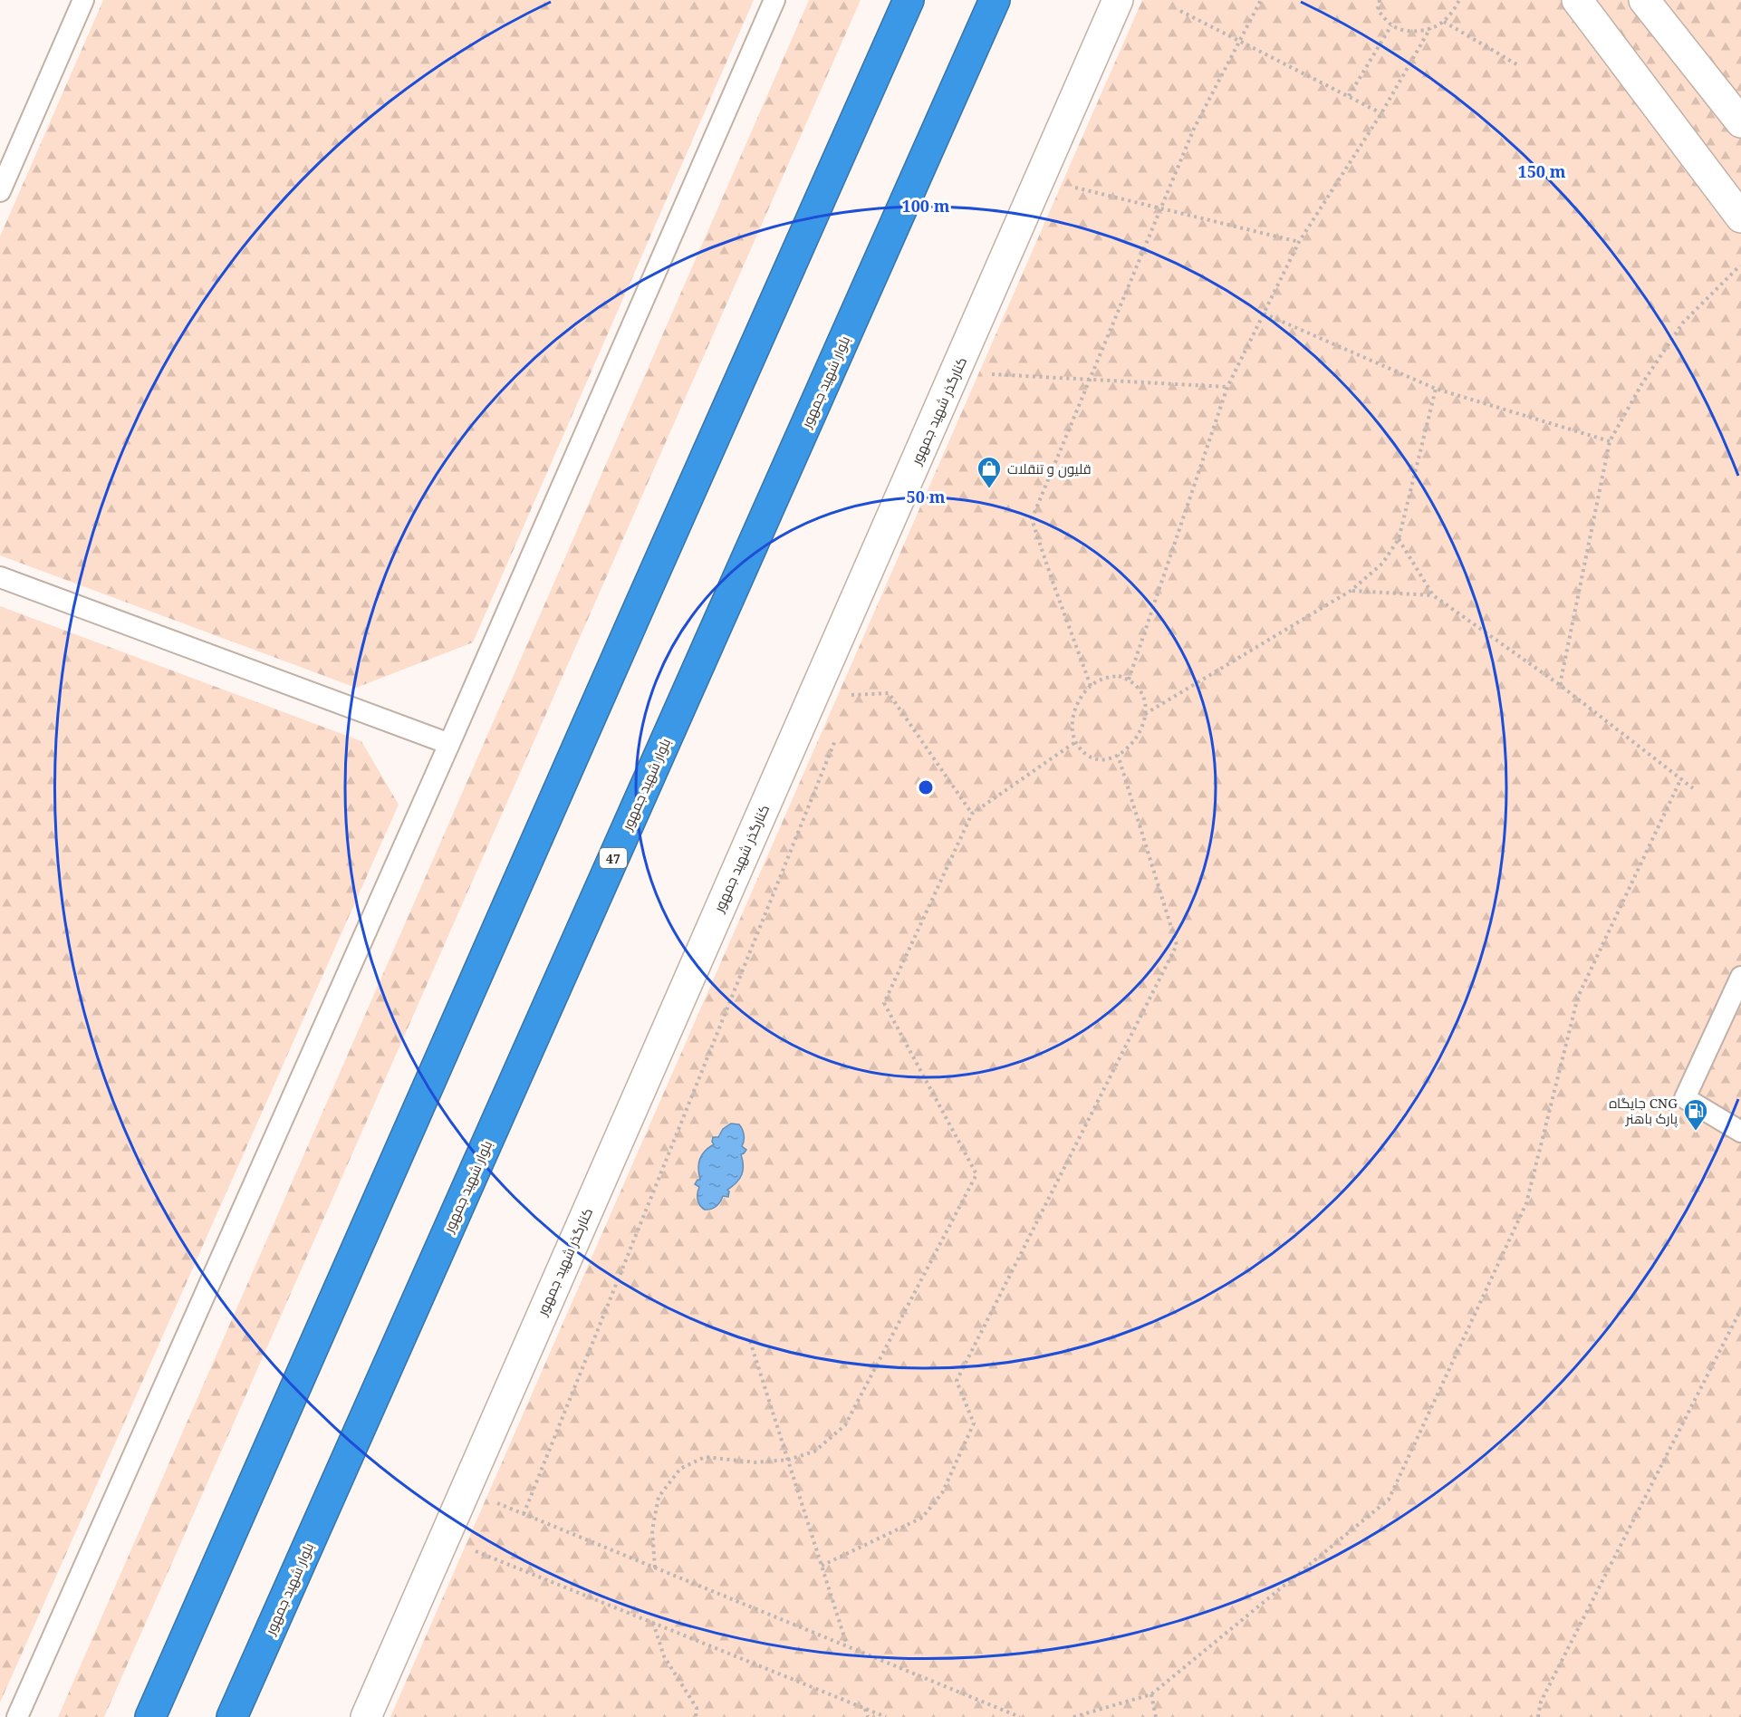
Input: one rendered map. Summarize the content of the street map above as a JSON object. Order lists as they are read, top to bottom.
{
  "streets": {
    "highway": ["بلوار شهید جمهور", "47"],
    "street": ["کنارگذر شهید جمهور"]
  },
  "places": {
    "shop": ["قلیون و تنقلات"],
    "fuel station": ["جایگاه CNG پارک باهنر"]
  },
  "rings": ["150 m", "100 m", "50 m"]
}
